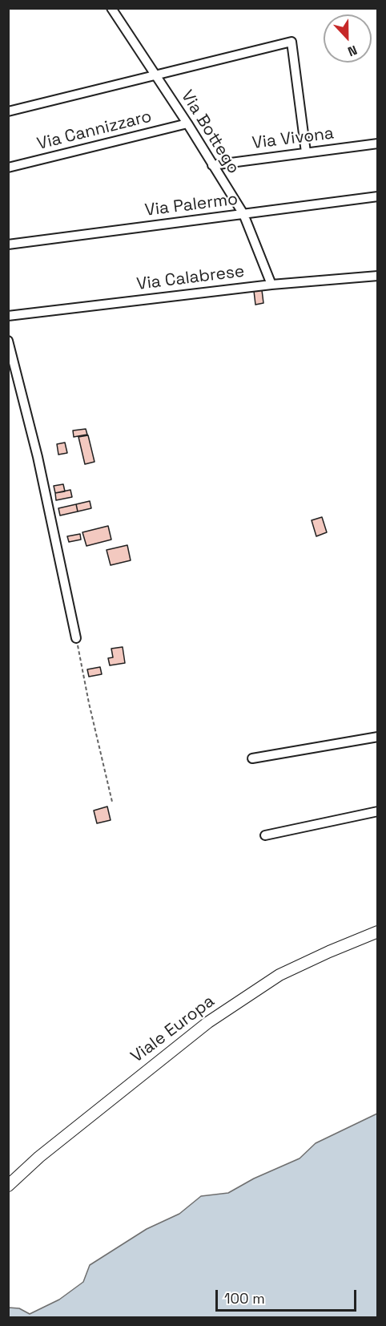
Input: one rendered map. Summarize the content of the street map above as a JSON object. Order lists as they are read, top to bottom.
{
  "streets": {
    "street": [
      "Via Cannizzaro",
      "Via Bottego",
      "Via Vivona",
      "Via Palermo",
      "Via Calabrese",
      "Viale Europa"
    ]
  },
  "crossings": [
    ["Via Cannizzaro", "Via Bottego"],
    ["Via Bottego", "Via Vivona"],
    ["Via Bottego", "Via Palermo"],
    ["Via Bottego", "Via Calabrese"]
  ],
  "scale_bar": "100 m",
  "north": "bottom"
}
